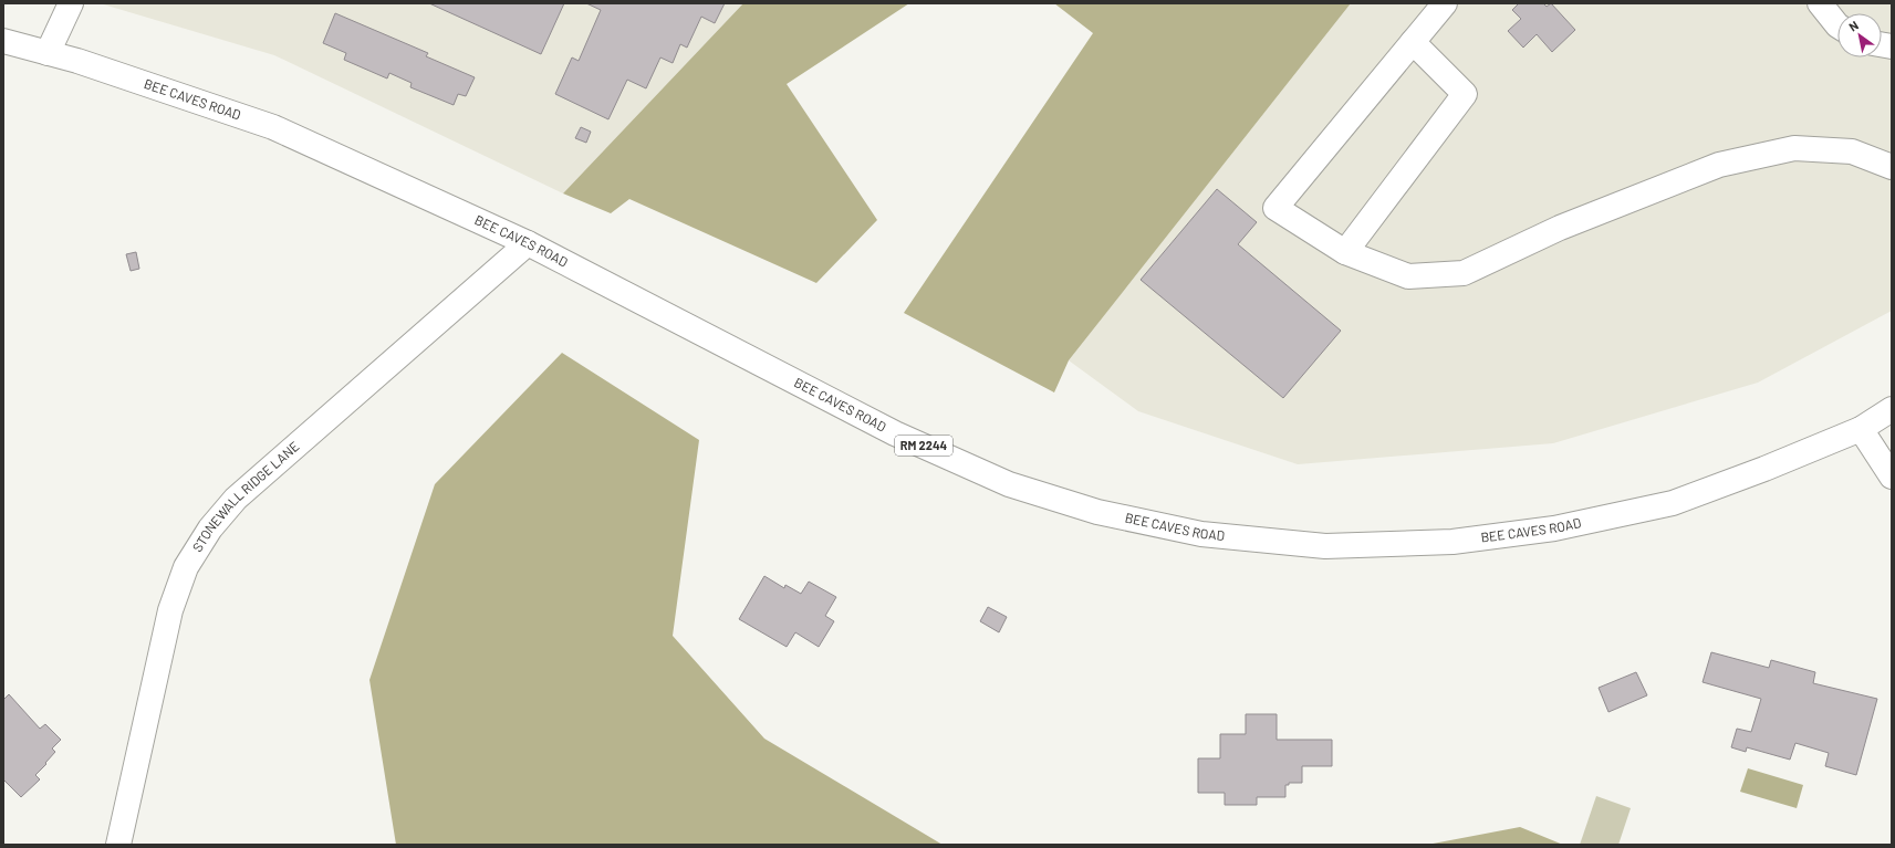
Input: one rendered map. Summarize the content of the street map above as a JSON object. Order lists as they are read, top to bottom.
{
  "streets": {
    "main road": ["BEE CAVES ROAD", "RM 2244", "STONEWALL RIDGE LANE"]
  },
  "crossings": [
    ["BEE CAVES ROAD", "STONEWALL RIDGE LANE"]
  ],
  "north": "top left"
}
